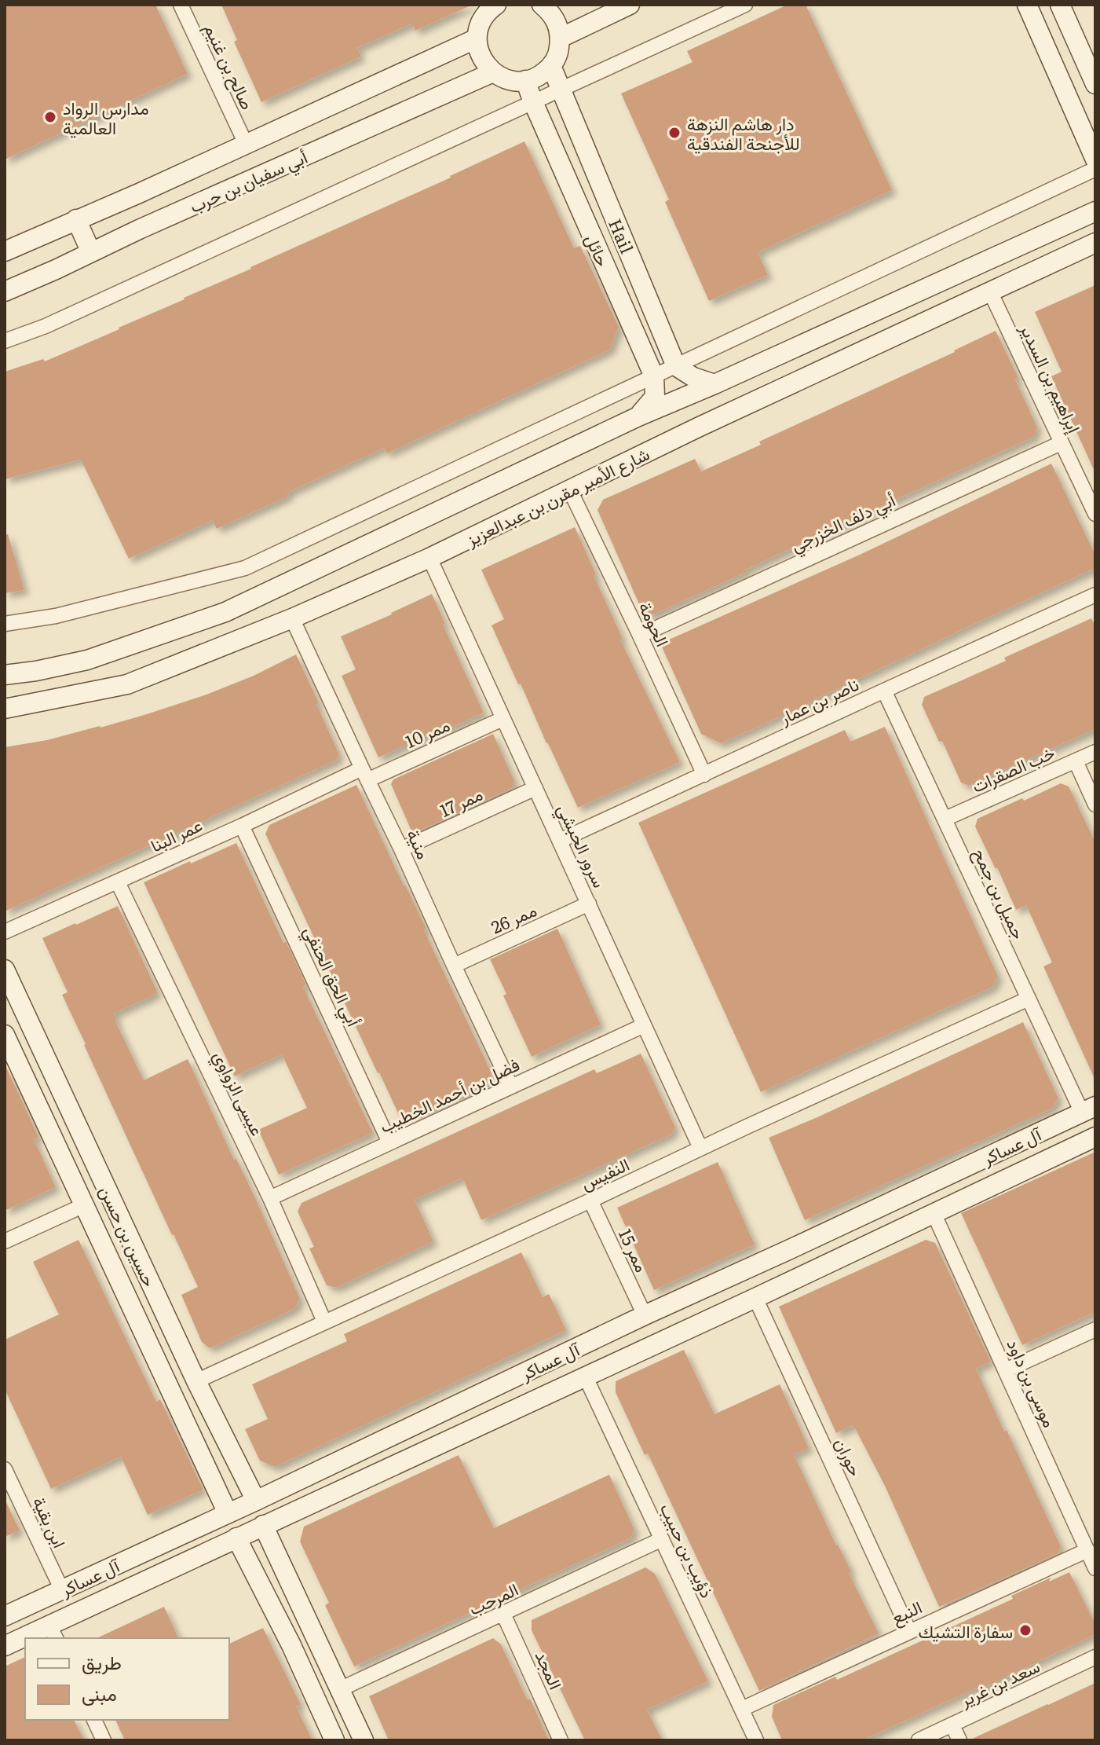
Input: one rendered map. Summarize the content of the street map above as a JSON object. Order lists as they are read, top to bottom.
{
  "streets": {
    "street": [
      "صالح بن غنيم",
      "أبي سفيان بن حرب",
      "Hail",
      "حائل",
      "إبراهيم بن السدير",
      "شارع الأمير مقرن بن عبدالعزيز",
      "أبي دلف الخزرجي",
      "الحومة",
      "ناصر بن عمار",
      "ممر 10",
      "خب الصقرات",
      "ممر 17",
      "عمر البنا",
      "منية",
      "سرور الحبشي",
      "جميل بن جمح",
      "ممر 26",
      "أبي الحق الحنفي",
      "عيسى الزواوي",
      "فضل بن أحمد الخطيب",
      "آل عساكر",
      "النفيس",
      "حسين بن حسن",
      "ممر 15",
      "موسى بن داود",
      "حوران",
      "ابن بقية",
      "ذؤيب بن حبيب",
      "المرحب",
      "النبع",
      "المجد",
      "سعد بن غرير"
    ]
  },
  "crossings": [
    ["صالح بن غنيم", "أبي سفيان بن حرب"],
    ["إبراهيم بن السدير", "شارع الأمير مقرن بن عبدالعزيز"],
    ["إبراهيم بن السدير", "أبي دلف الخزرجي"],
    ["شارع الأمير مقرن بن عبدالعزيز", "الحومة"],
    ["شارع الأمير مقرن بن عبدالعزيز", "منية"],
    ["شارع الأمير مقرن بن عبدالعزيز", "سرور الحبشي"],
    ["أبي دلف الخزرجي", "الحومة"],
    ["الحومة", "ناصر بن عمار"],
    ["ناصر بن عمار", "سرور الحبشي"],
    ["ناصر بن عمار", "جميل بن جمح"],
    ["ممر 10", "عمر البنا"],
    ["ممر 10", "منية"],
    ["ممر 10", "سرور الحبشي"],
    ["خب الصقرات", "جميل بن جمح"],
    ["ممر 17", "منية"],
    ["ممر 17", "سرور الحبشي"],
    ["عمر البنا", "منية"],
    ["عمر البنا", "أبي الحق الحنفي"],
    ["عمر البنا", "عيسى الزواوي"],
    ["منية", "ممر 26"],
    ["منية", "فضل بن أحمد الخطيب"],
    ["سرور الحبشي", "ممر 26"],
    ["سرور الحبشي", "فضل بن أحمد الخطيب"],
    ["سرور الحبشي", "النفيس"],
    ["جميل بن جمح", "آل عساكر"],
    ["جميل بن جمح", "النفيس"],
    ["أبي الحق الحنفي", "فضل بن أحمد الخطيب"],
    ["عيسى الزواوي", "فضل بن أحمد الخطيب"],
    ["عيسى الزواوي", "النفيس"],
    ["آل عساكر", "حسين بن حسن"],
    ["آل عساكر", "ممر 15"],
    ["آل عساكر", "موسى بن داود"],
    ["آل عساكر", "حوران"],
    ["آل عساكر", "ابن بقية"],
    ["آل عساكر", "ذؤيب بن حبيب"],
    ["النفيس", "حسين بن حسن"],
    ["النفيس", "ممر 15"],
    ["موسى بن داود", "النبع"],
    ["حوران", "النبع"],
    ["ذؤيب بن حبيب", "المرحب"],
    ["ذؤيب بن حبيب", "النبع"],
    ["المرحب", "المجد"]
  ],
  "places": ["مدارس الرواد العالمية", "دار هاشم النزهة للأجنحة الفندقية", "سفارة التشيك"],
  "legend": ["طريق", "مبنى"]
}
